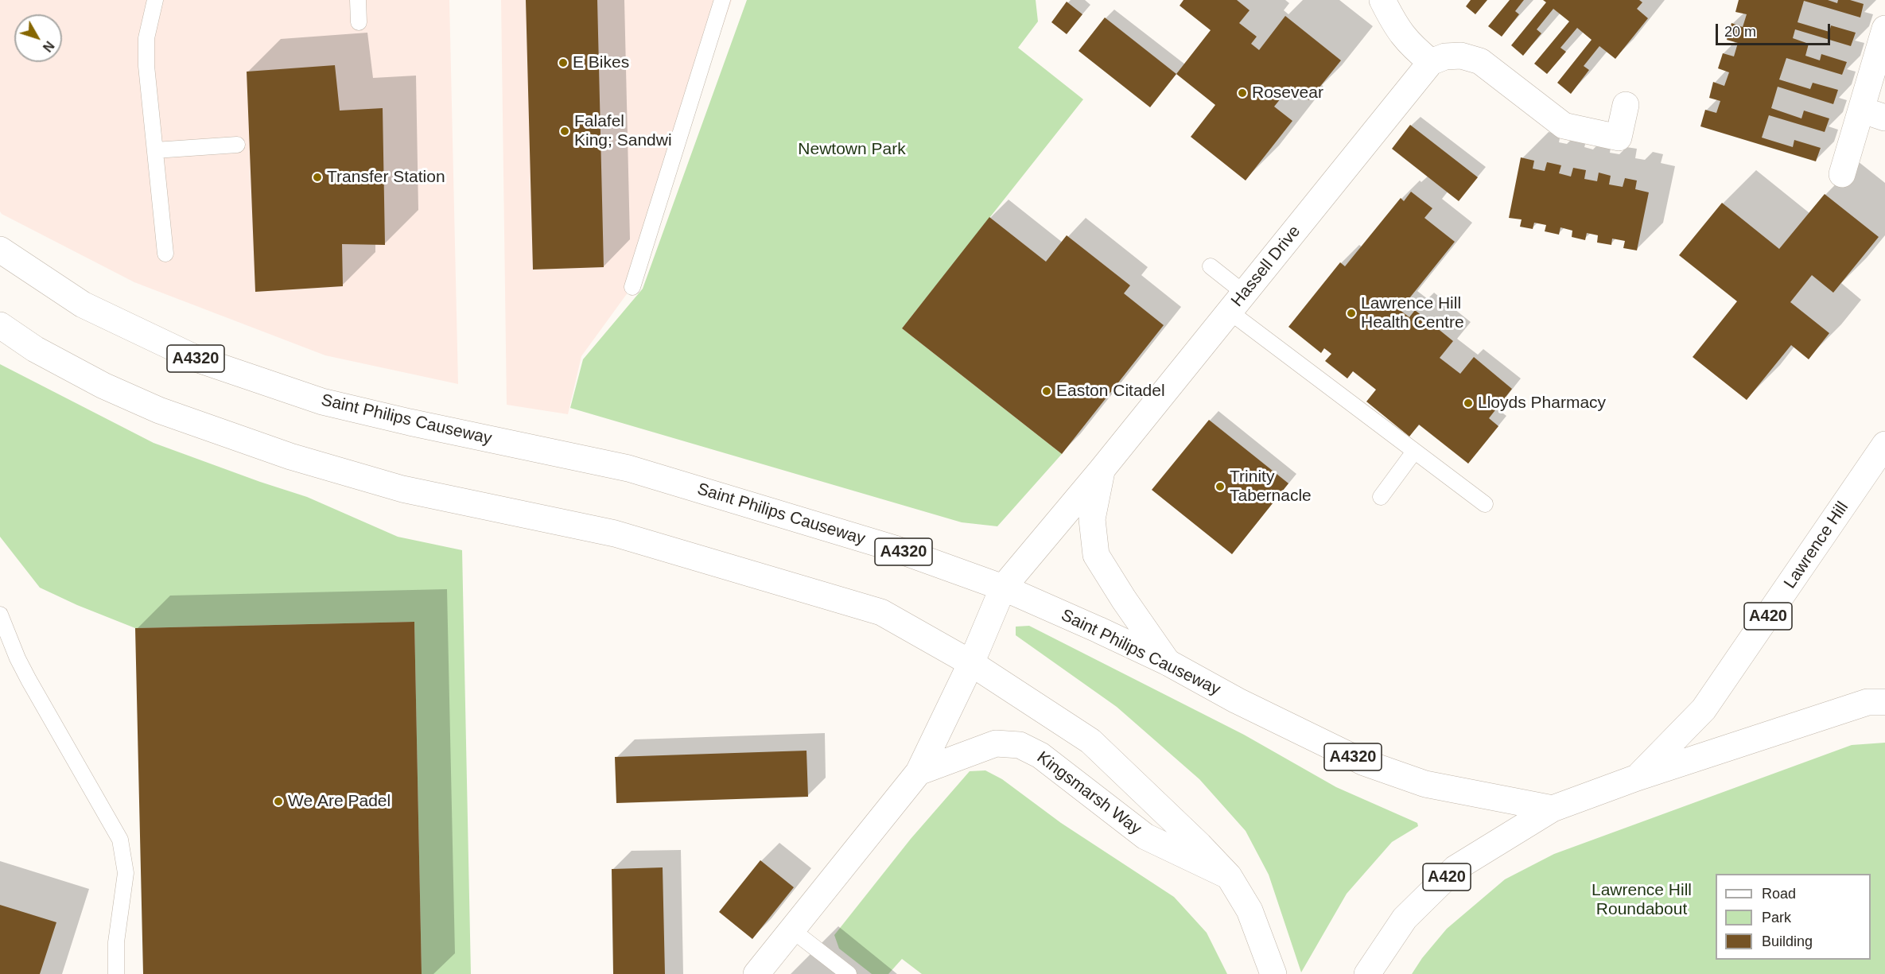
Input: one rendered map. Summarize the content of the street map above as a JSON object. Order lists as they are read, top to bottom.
{
  "streets": {
    "main road": [
      "Hassell Drive",
      "A4320",
      "Saint Philips Causeway",
      "Lawrence Hill",
      "A420",
      "Kingsmarsh Way"
    ]
  },
  "crossings": [
    ["Hassell Drive", "Saint Philips Causeway"],
    ["Saint Philips Causeway", "A420"],
    ["Lawrence Hill", "A420"]
  ],
  "parks": ["Newtown Park", "Lawrence Hill Roundabout"],
  "places": [
    "E Bikes",
    "Rosevear",
    "Falafel King; Sandwi",
    "Transfer Station",
    "Lawrence Hill Health Centre",
    "Easton Citadel",
    "Lloyds Pharmacy",
    "Trinity Tabernacle",
    "We Are Padel"
  ],
  "legend": ["Road", "Park", "Building"],
  "scale_bar": "20 m",
  "north": "bottom right"
}
